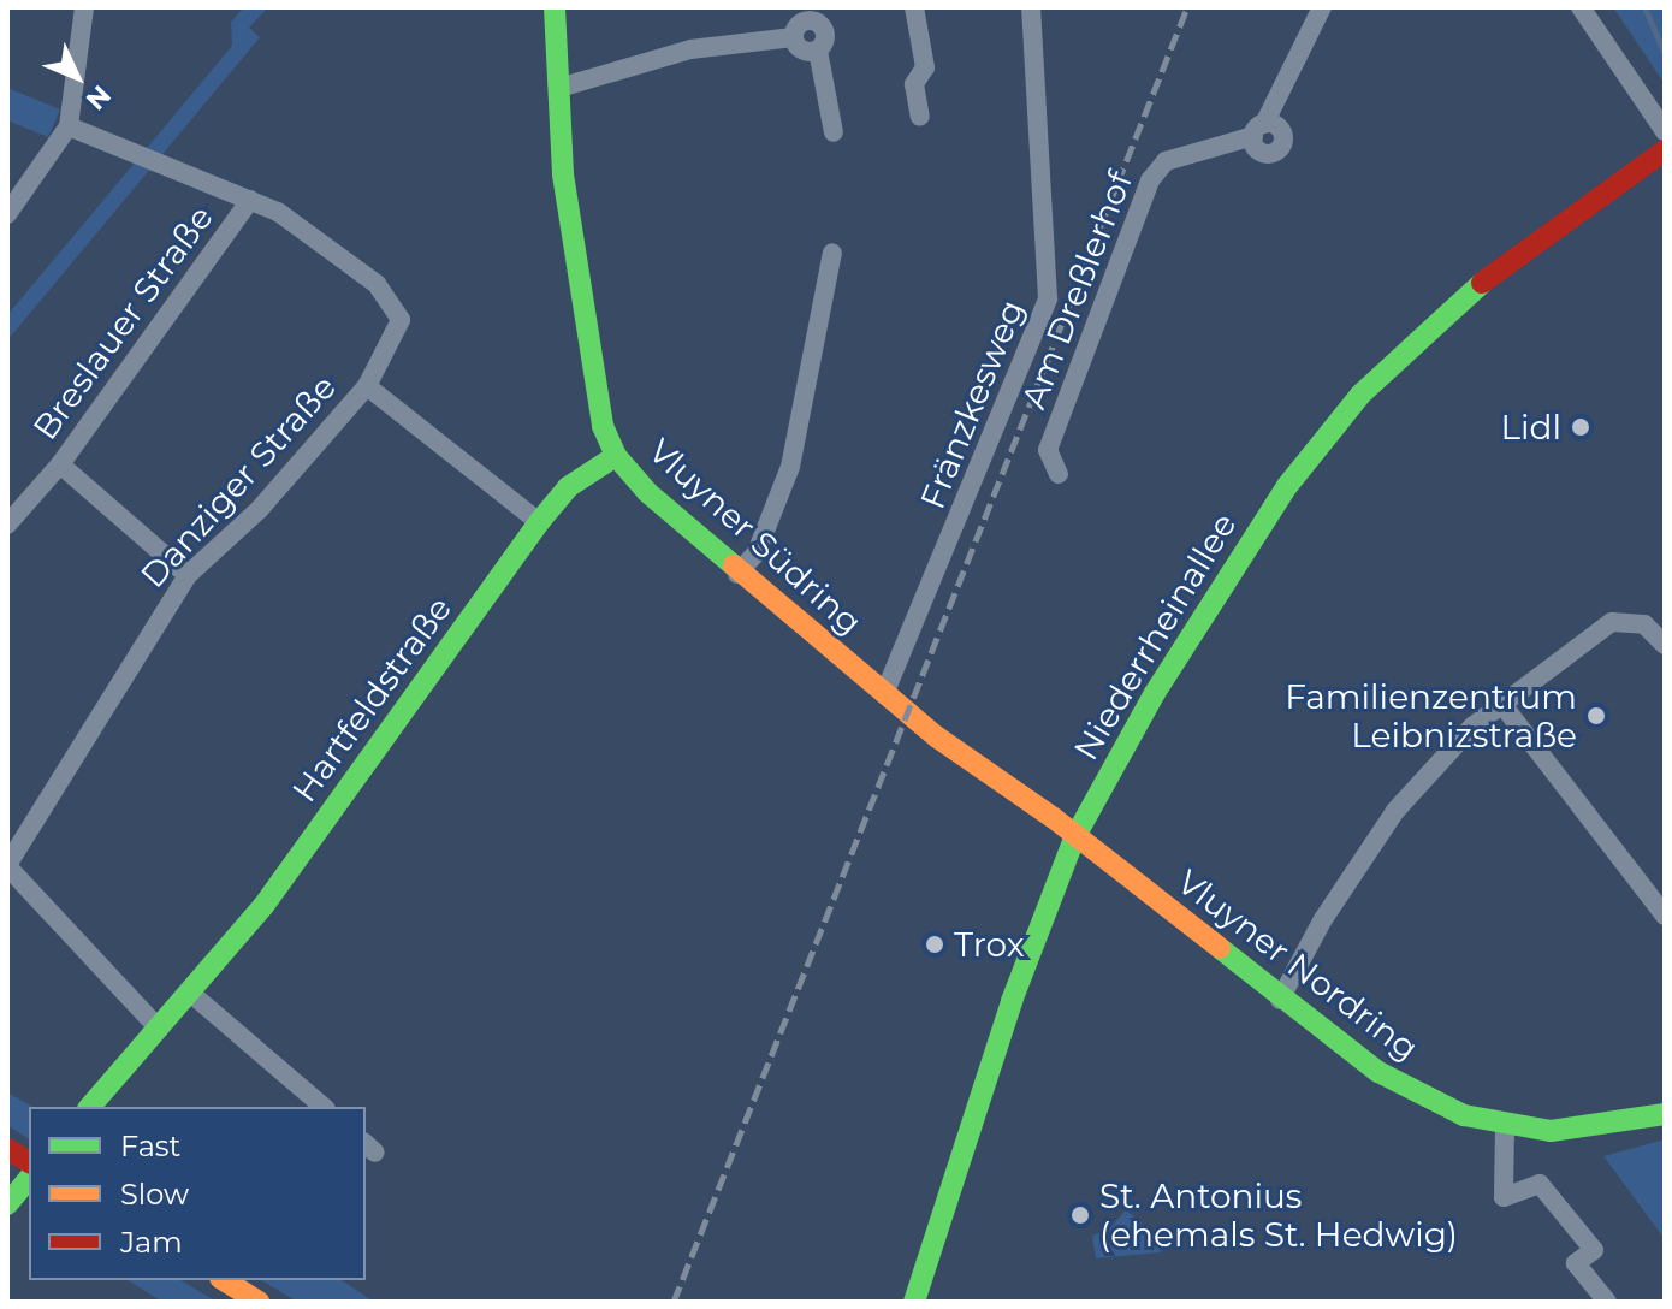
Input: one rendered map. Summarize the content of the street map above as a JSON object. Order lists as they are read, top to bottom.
{
  "streets": {
    "street": [
      "Am Dreßlerhof",
      "Breslauer Straße",
      "Fränzkesweg",
      "Danziger Straße",
      "Vluyner Südring",
      "Niederrheinallee",
      "Hartfeldstraße",
      "Vluyner Nordring"
    ]
  },
  "crossings": [
    ["Breslauer Straße", "Danziger Straße"],
    ["Fränzkesweg", "Vluyner Südring"],
    ["Vluyner Südring", "Niederrheinallee"],
    ["Vluyner Südring", "Hartfeldstraße"],
    ["Vluyner Südring", "Vluyner Nordring"],
    ["Niederrheinallee", "Vluyner Nordring"]
  ],
  "places": [
    "Lidl",
    "Familienzentrum Leibnizstraße",
    "Trox",
    "St. Antonius (ehemals St. Hedwig)"
  ],
  "legend": ["Fast", "Slow", "Jam"],
  "north": "bottom right"
}
